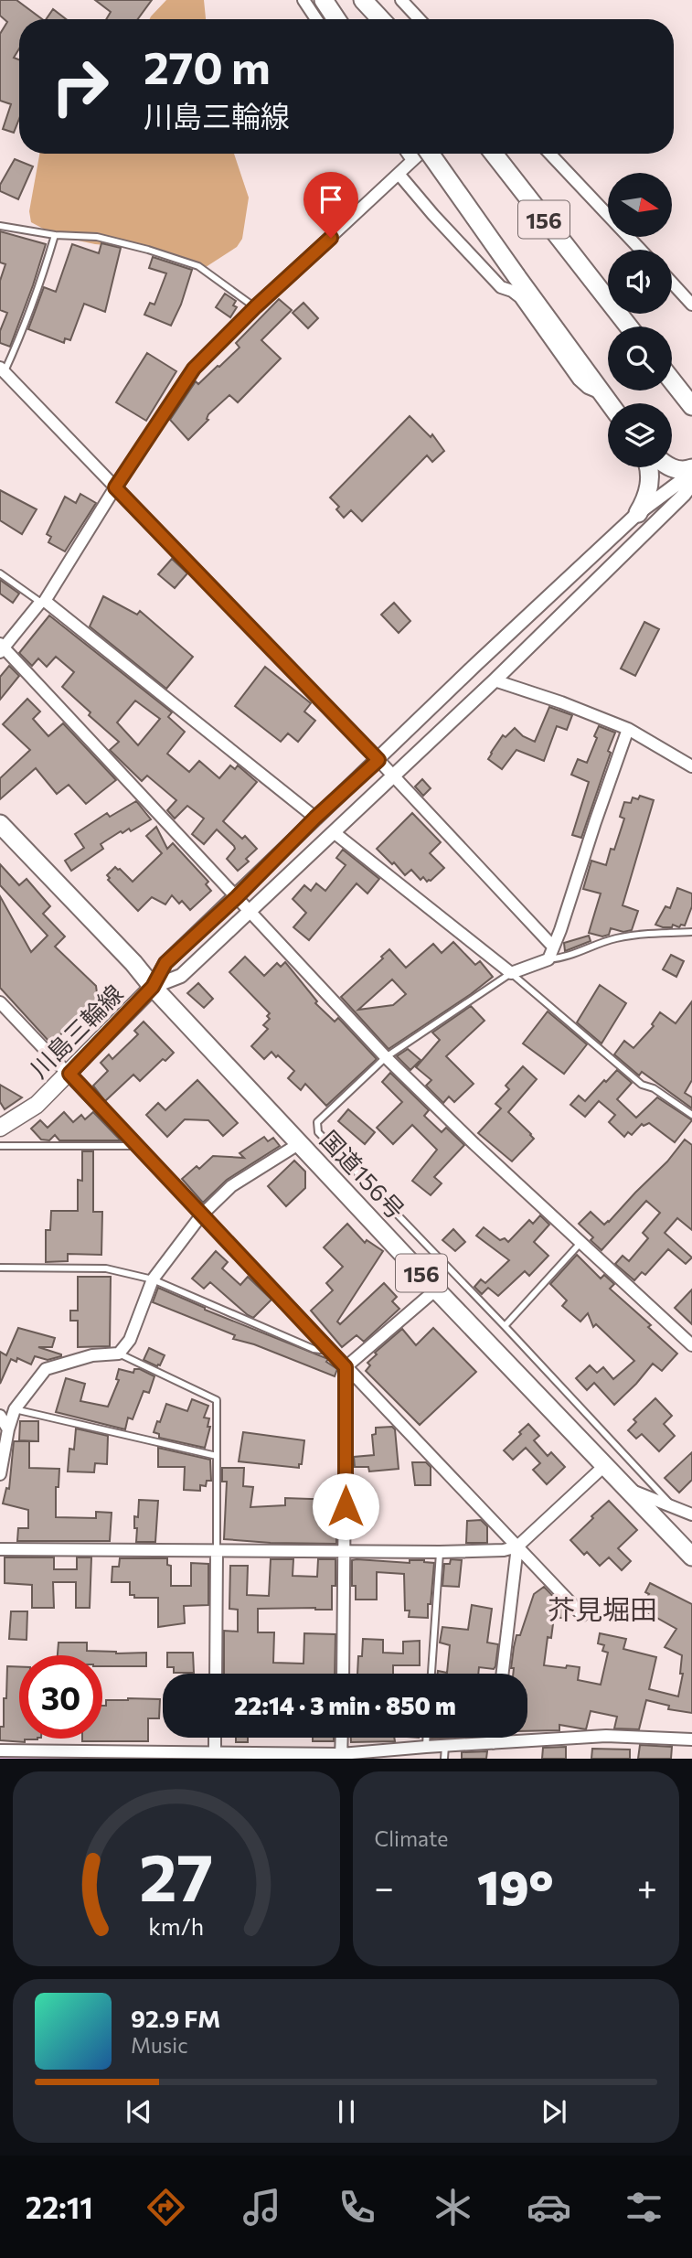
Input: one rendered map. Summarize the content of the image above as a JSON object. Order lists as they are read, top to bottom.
{
  "streets": {
    "highway": ["156", "国道156号"],
    "main road": ["川島三輪線"]
  },
  "crossings": [
    ["川島三輪線", "国道156号"]
  ],
  "districts": ["芥見堀田"],
  "north": "right",
  "page": {
    "turn": ["270 m", "川島三輪線"],
    "limit": "30",
    "trip": "22:14 · 3 min · 850 m",
    "tile": "Climate",
    "heat": ["−", "19°", "+"],
    "song": ["92.9 FM", "Music"],
    "tabs": "22:11",
    "gauge": ["27", "km/h"]
  }
}
